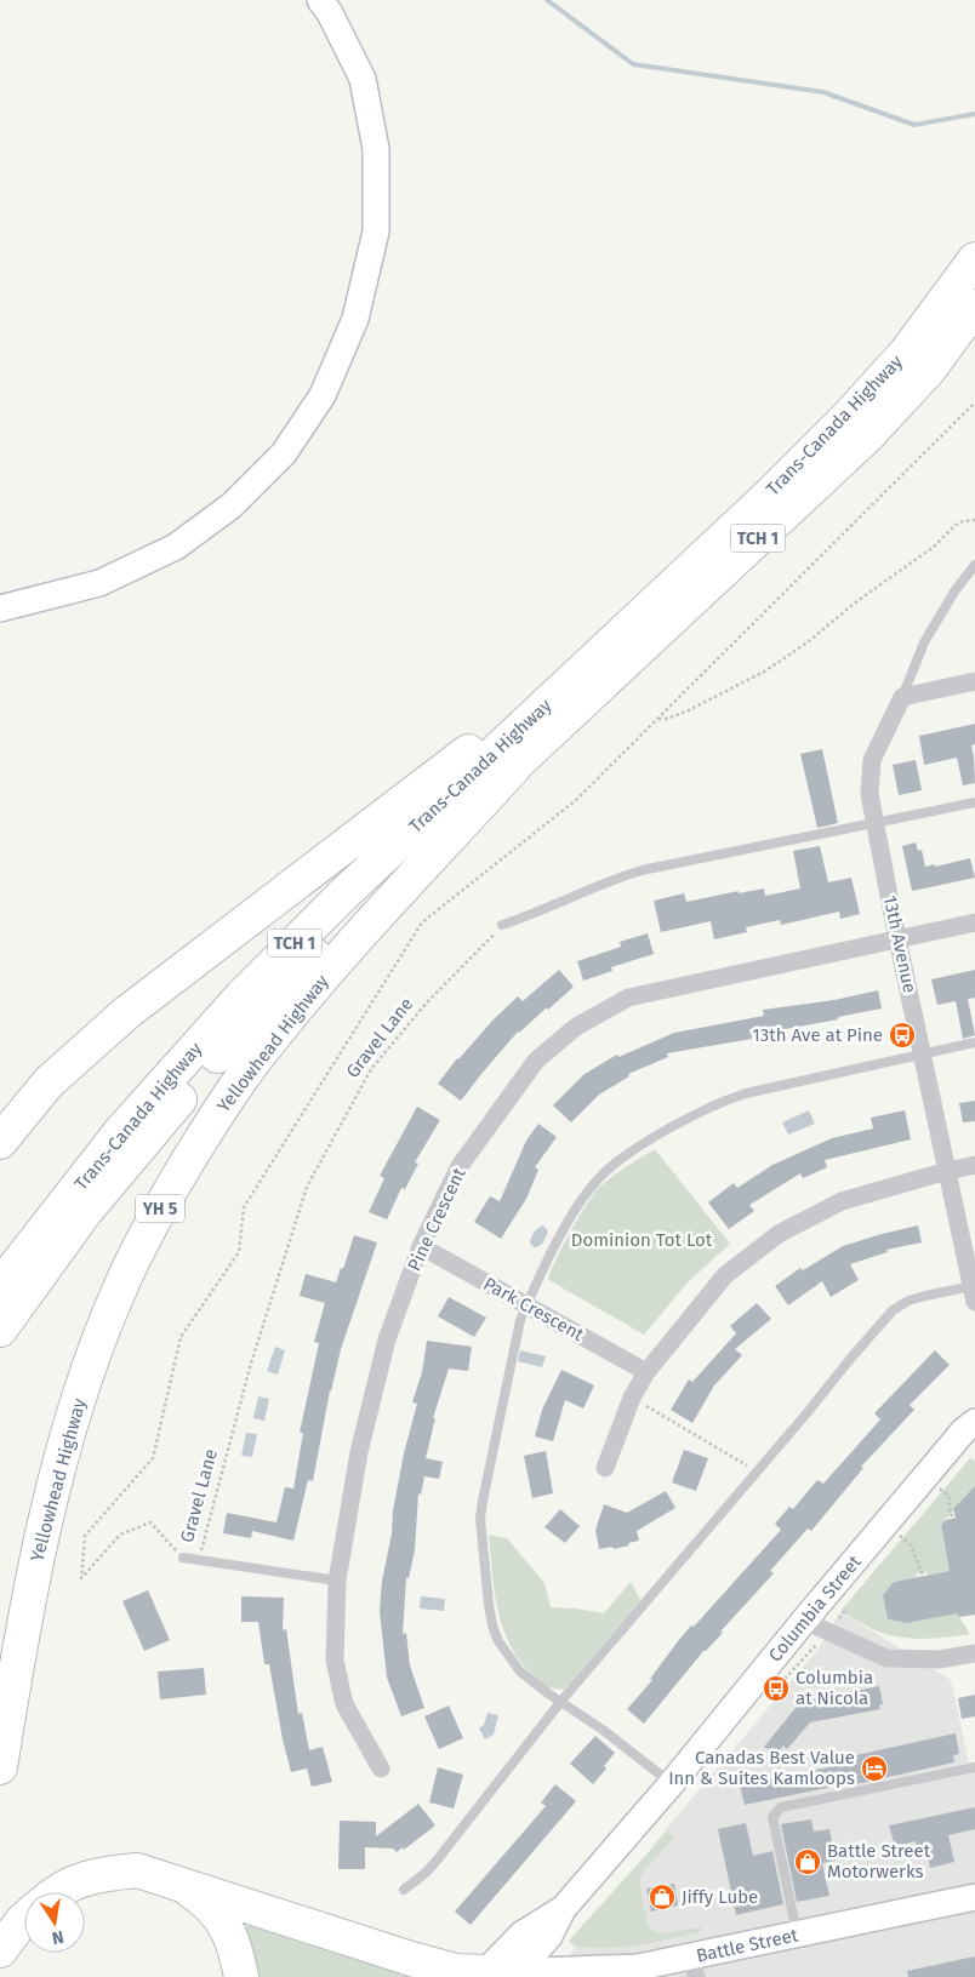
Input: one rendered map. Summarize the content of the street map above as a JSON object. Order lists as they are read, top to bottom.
{
  "streets": {
    "highway": [
      "Trans-Canada Highway",
      "TCH 1",
      "Yellowhead Highway",
      "YH 5"
    ],
    "main road": ["Columbia Street", "Battle Street"],
    "street": ["13th Avenue", "Pine Crescent", "Park Crescent"],
    "path": ["Gravel Lane"]
  },
  "crossings": [
    ["Trans-Canada Highway", "Yellowhead Highway"],
    ["13th Avenue", "Pine Crescent"],
    ["Pine Crescent", "Park Crescent"],
    ["Columbia Street", "Battle Street"]
  ],
  "parks": ["Dominion Tot Lot"],
  "places": {
    "bus stop": ["13th Ave at Pine", "Columbia at Nicola"],
    "hotel": ["Canadas Best Value Inn & Suites Kamloops"],
    "shop": ["Battle Street Motorwerks", "Jiffy Lube"]
  },
  "north": "bottom"
}
